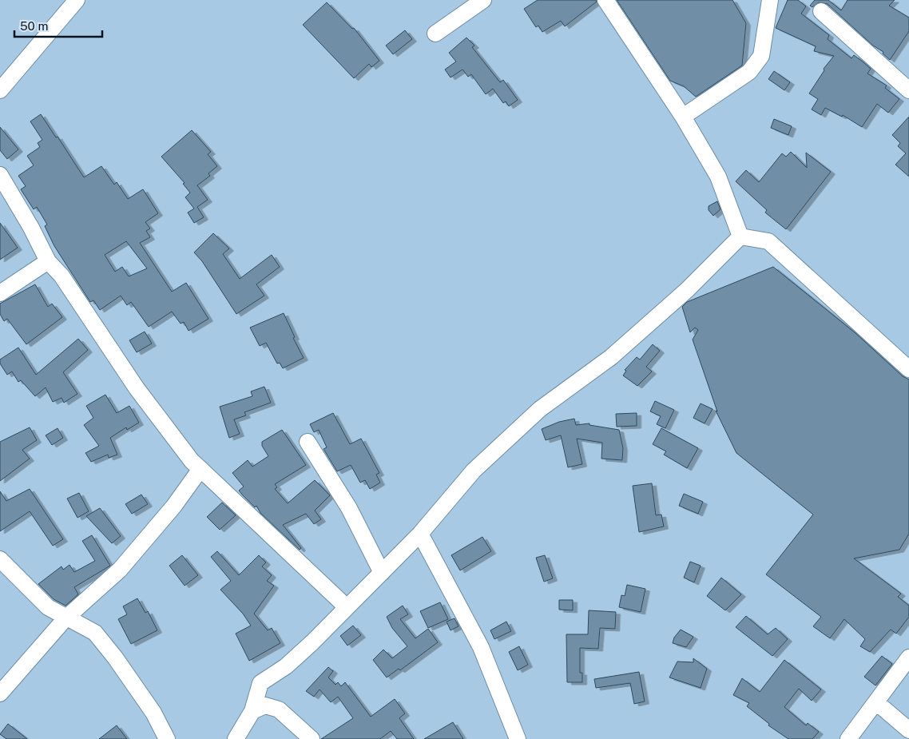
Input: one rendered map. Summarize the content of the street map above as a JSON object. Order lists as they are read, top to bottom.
{
  "scale_bar": "50 m"
}
